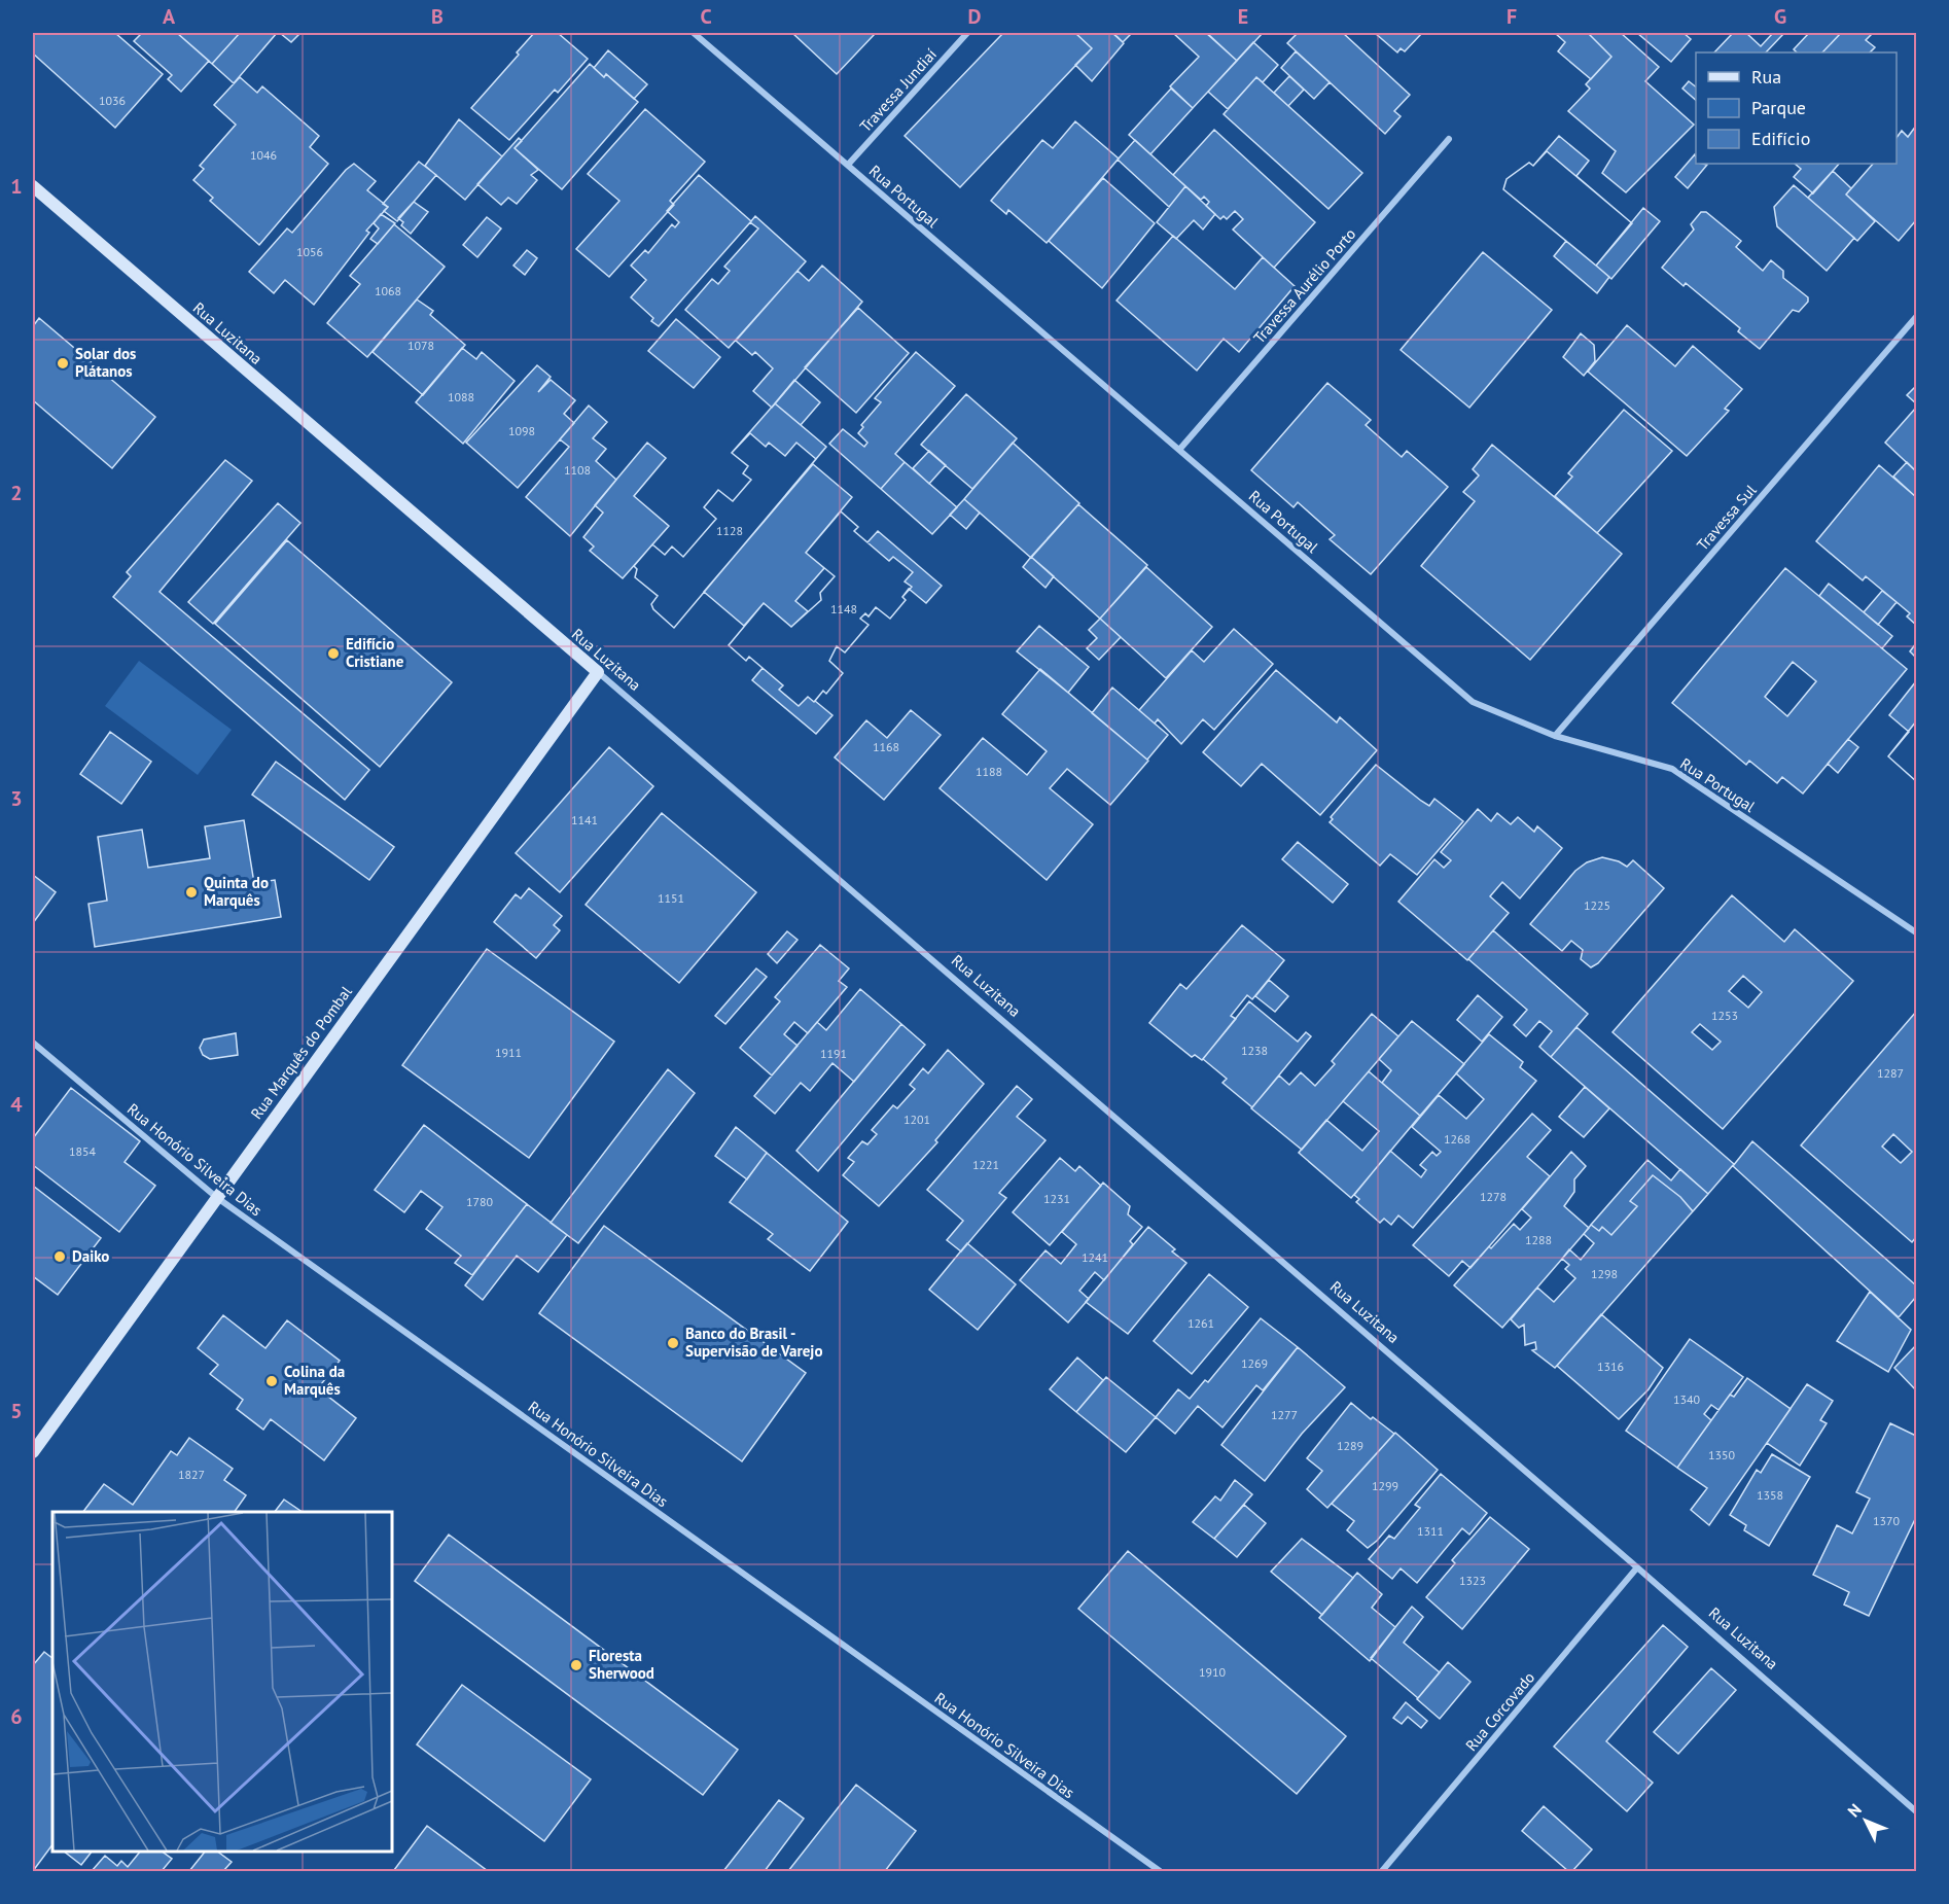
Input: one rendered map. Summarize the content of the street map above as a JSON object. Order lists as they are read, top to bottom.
{
  "streets": {
    "street": [
      "Travessa Jundiaí",
      "Rua Portugal",
      "Travessa Aurélio Porto",
      "Rua Luzitana",
      "Travessa Sul",
      "Rua Marquês do Pombal",
      "Rua Honório Silveira Dias",
      "Rua Corcovado"
    ]
  },
  "crossings": [
    ["Travessa Jundiaí", "Rua Portugal"],
    ["Rua Portugal", "Travessa Aurélio Porto"],
    ["Rua Portugal", "Travessa Sul"],
    ["Rua Luzitana", "Rua Marquês do Pombal"],
    ["Rua Luzitana", "Rua Corcovado"],
    ["Rua Marquês do Pombal", "Rua Honório Silveira Dias"]
  ],
  "places": [
    "Solar dos Plátanos",
    "Edifício Cristiane",
    "Quinta do Marquês",
    "Daiko",
    "Banco do Brasil - Supervisão de Varejo",
    "Colina da Marquês",
    "Floresta Sherwood"
  ],
  "house_numbers": [
    "1036",
    "1046",
    "1056",
    "1068",
    "1078",
    "1088",
    "1098",
    "1108",
    "1128",
    "1148",
    "1168",
    "1188",
    "1141",
    "1151",
    "1225",
    "1253",
    "1238",
    "1911",
    "1191",
    "1287",
    "1201",
    "1268",
    "1854",
    "1221",
    "1278",
    "1231",
    "1780",
    "1288",
    "1241",
    "1298",
    "1261",
    "1269",
    "1316",
    "1340",
    "1277",
    "1289",
    "1350",
    "1827",
    "1299",
    "1358",
    "1370",
    "1311",
    "1323",
    "1910"
  ],
  "legend": ["Rua", "Parque", "Edifício"],
  "north": "top left",
  "grid": {
    "columns": [
      "A",
      "B",
      "C",
      "D",
      "E",
      "F",
      "G"
    ],
    "rows": [
      "1",
      "2",
      "3",
      "4",
      "5",
      "6"
    ]
  }
}
